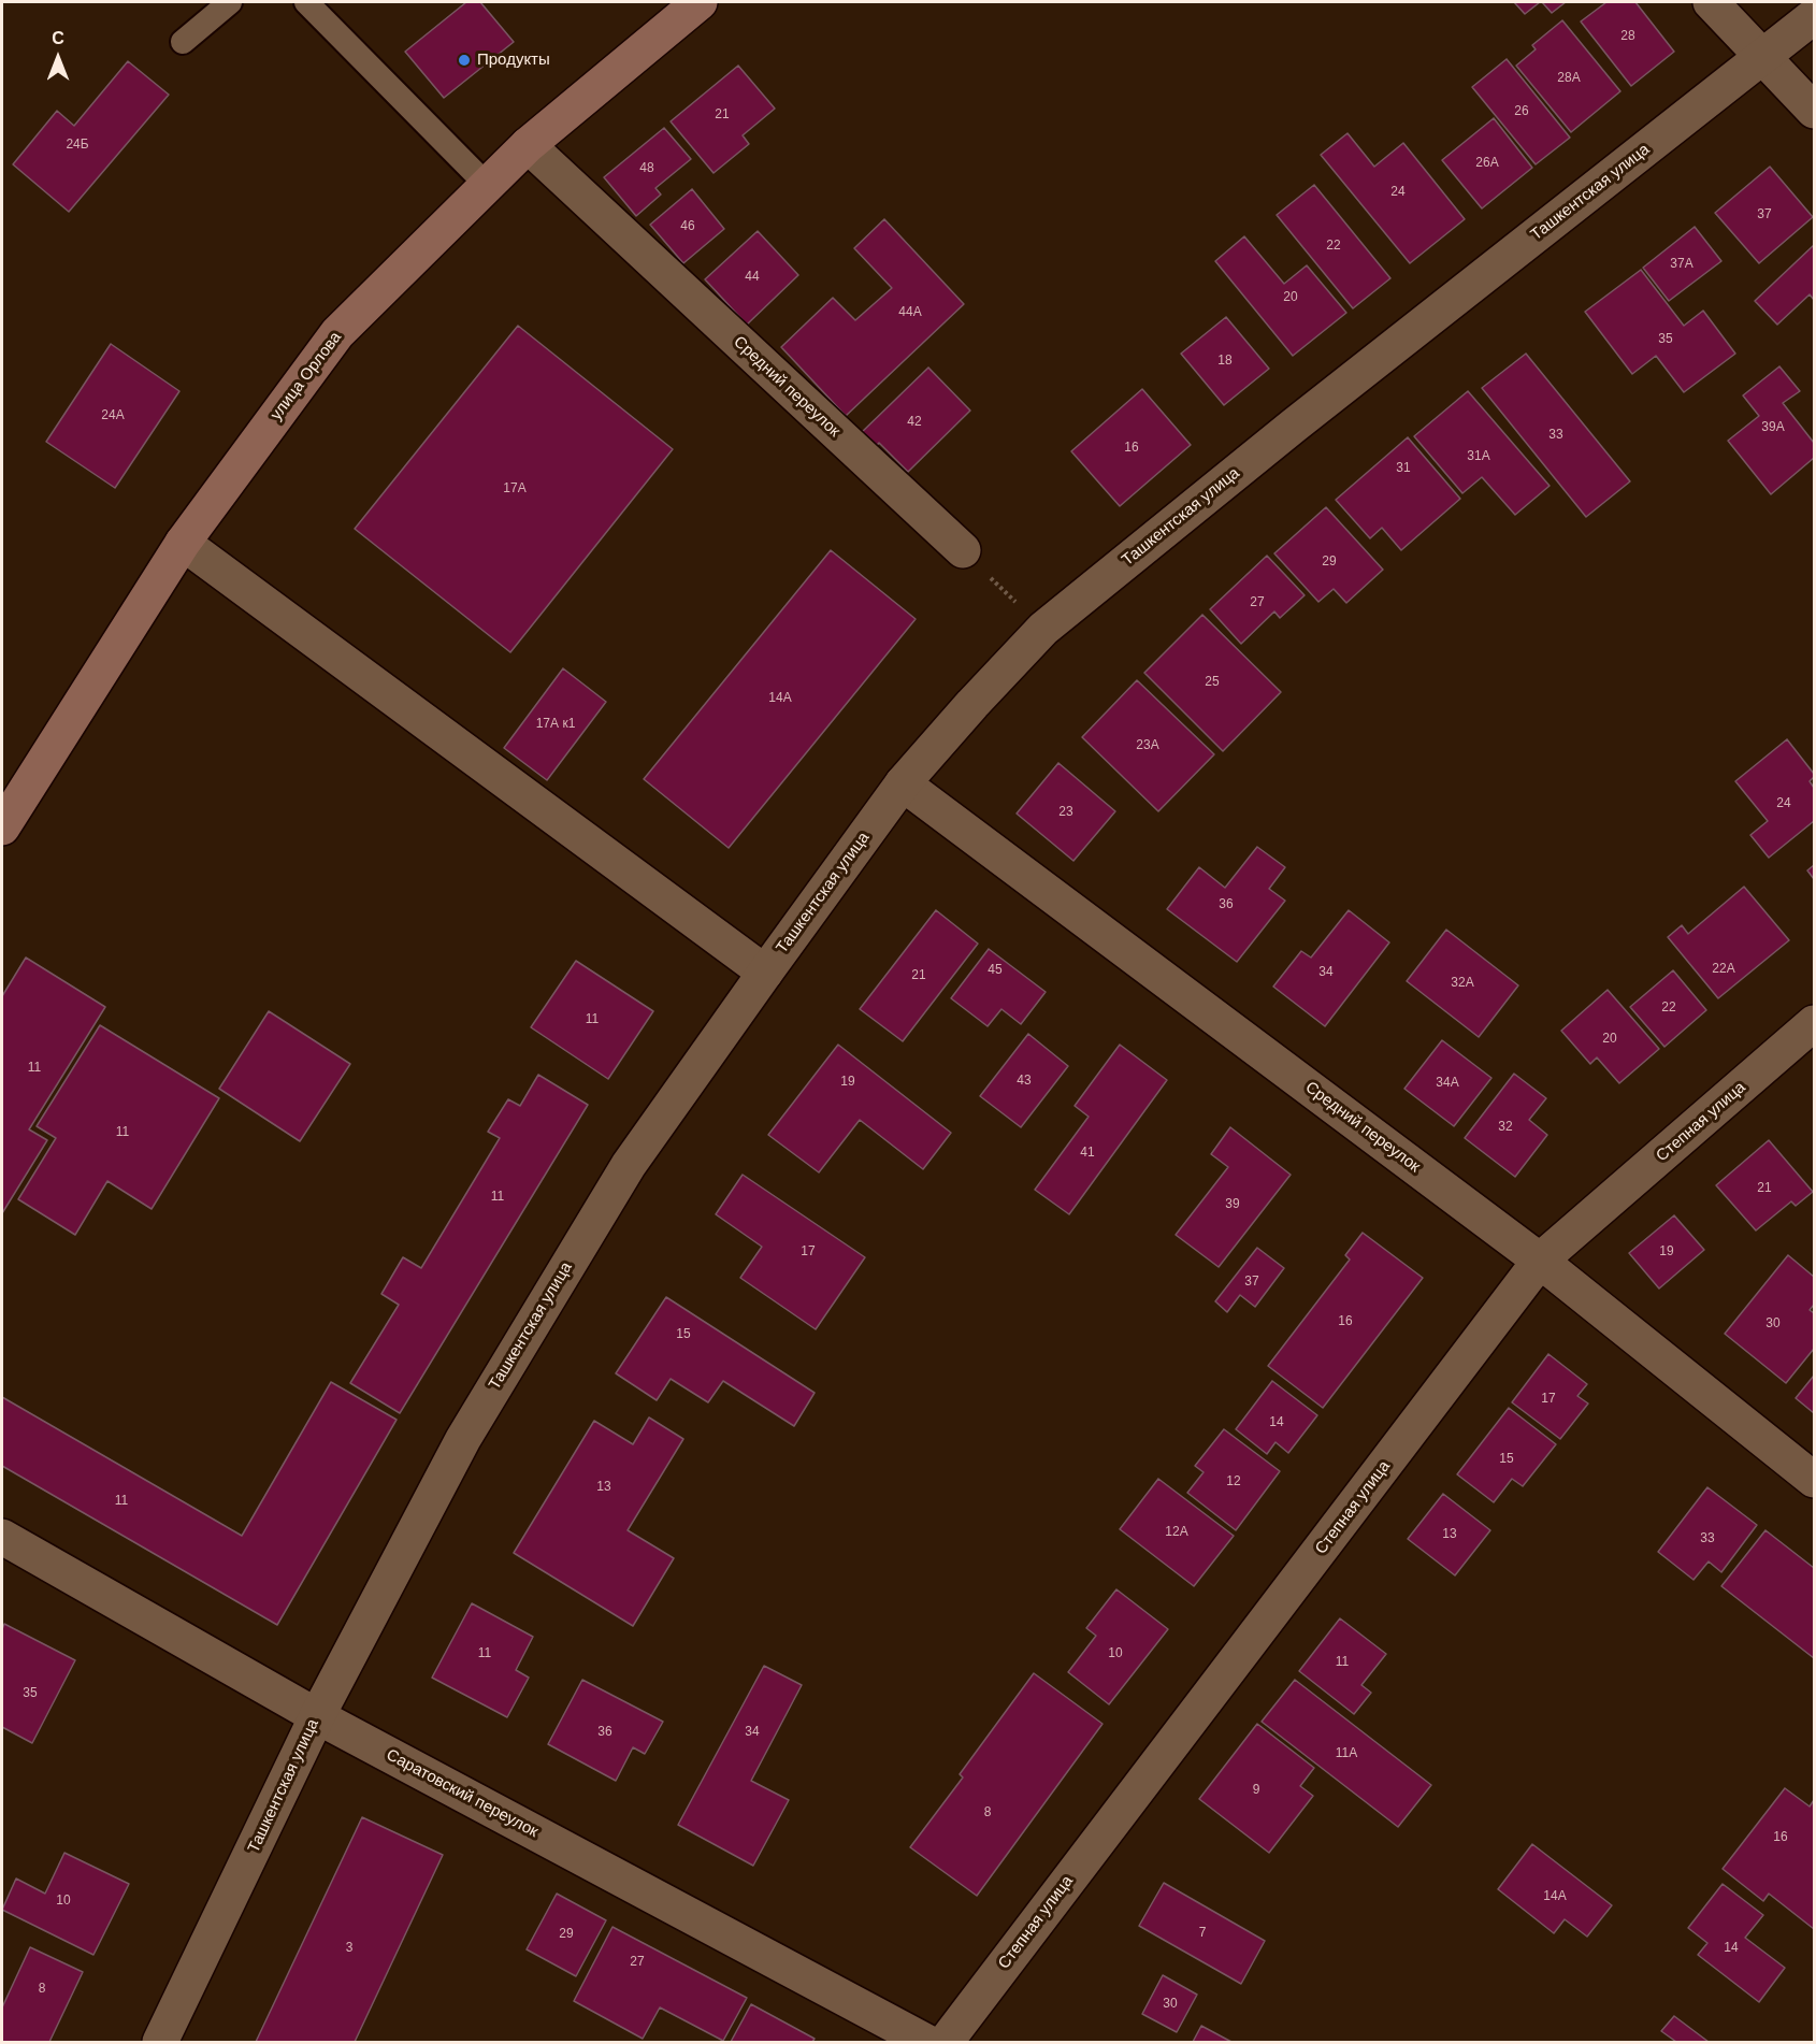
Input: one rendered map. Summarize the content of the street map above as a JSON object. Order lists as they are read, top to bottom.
{
  "streets": {
    "main road": ["улица Орлова"],
    "street": [
      "Ташкентская улица",
      "Средний переулок",
      "Степная улица",
      "Саратовский переулок"
    ]
  },
  "crossings": [
    ["Ташкентская улица", "Средний переулок"],
    ["Ташкентская улица", "Саратовский переулок"],
    ["улица Орлова", "Средний переулок"],
    ["Средний переулок", "Степная улица"]
  ],
  "places": ["Продукты"],
  "house_numbers": [
    "28",
    "28А",
    "26",
    "21",
    "24Б",
    "26А",
    "48",
    "24",
    "37",
    "46",
    "22",
    "37А",
    "44",
    "20",
    "44А",
    "35",
    "18",
    "24А",
    "42",
    "39А",
    "33",
    "16",
    "31А",
    "31",
    "17А",
    "29",
    "27",
    "25",
    "14А",
    "17А к1",
    "23А",
    "24",
    "23",
    "36",
    "22А",
    "45",
    "34",
    "21",
    "32А",
    "22",
    "11",
    "20",
    "11",
    "43",
    "19",
    "34А",
    "32",
    "11",
    "41",
    "21",
    "11",
    "39",
    "17",
    "19",
    "37",
    "16",
    "30",
    "15",
    "17",
    "14",
    "15",
    "12",
    "13",
    "11",
    "12А",
    "13",
    "33",
    "11",
    "10",
    "11",
    "35",
    "36",
    "34",
    "11А",
    "9",
    "8",
    "16",
    "14А",
    "10",
    "7",
    "29",
    "3",
    "14",
    "27",
    "8",
    "30"
  ],
  "north": "top"
}
